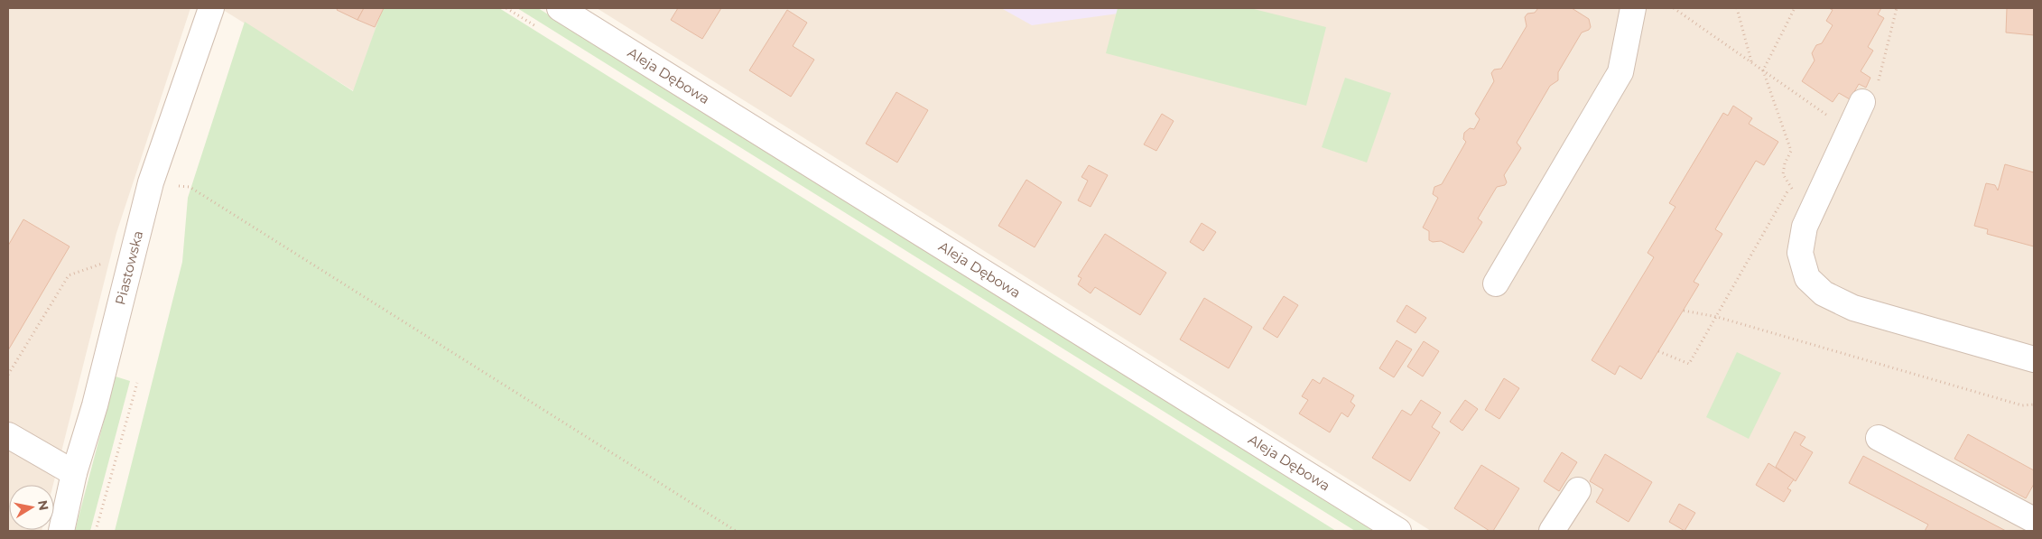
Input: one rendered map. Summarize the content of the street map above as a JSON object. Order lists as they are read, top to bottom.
{
  "streets": {
    "street": ["Aleja Dębowa", "Piastowska"]
  },
  "north": "right"
}
